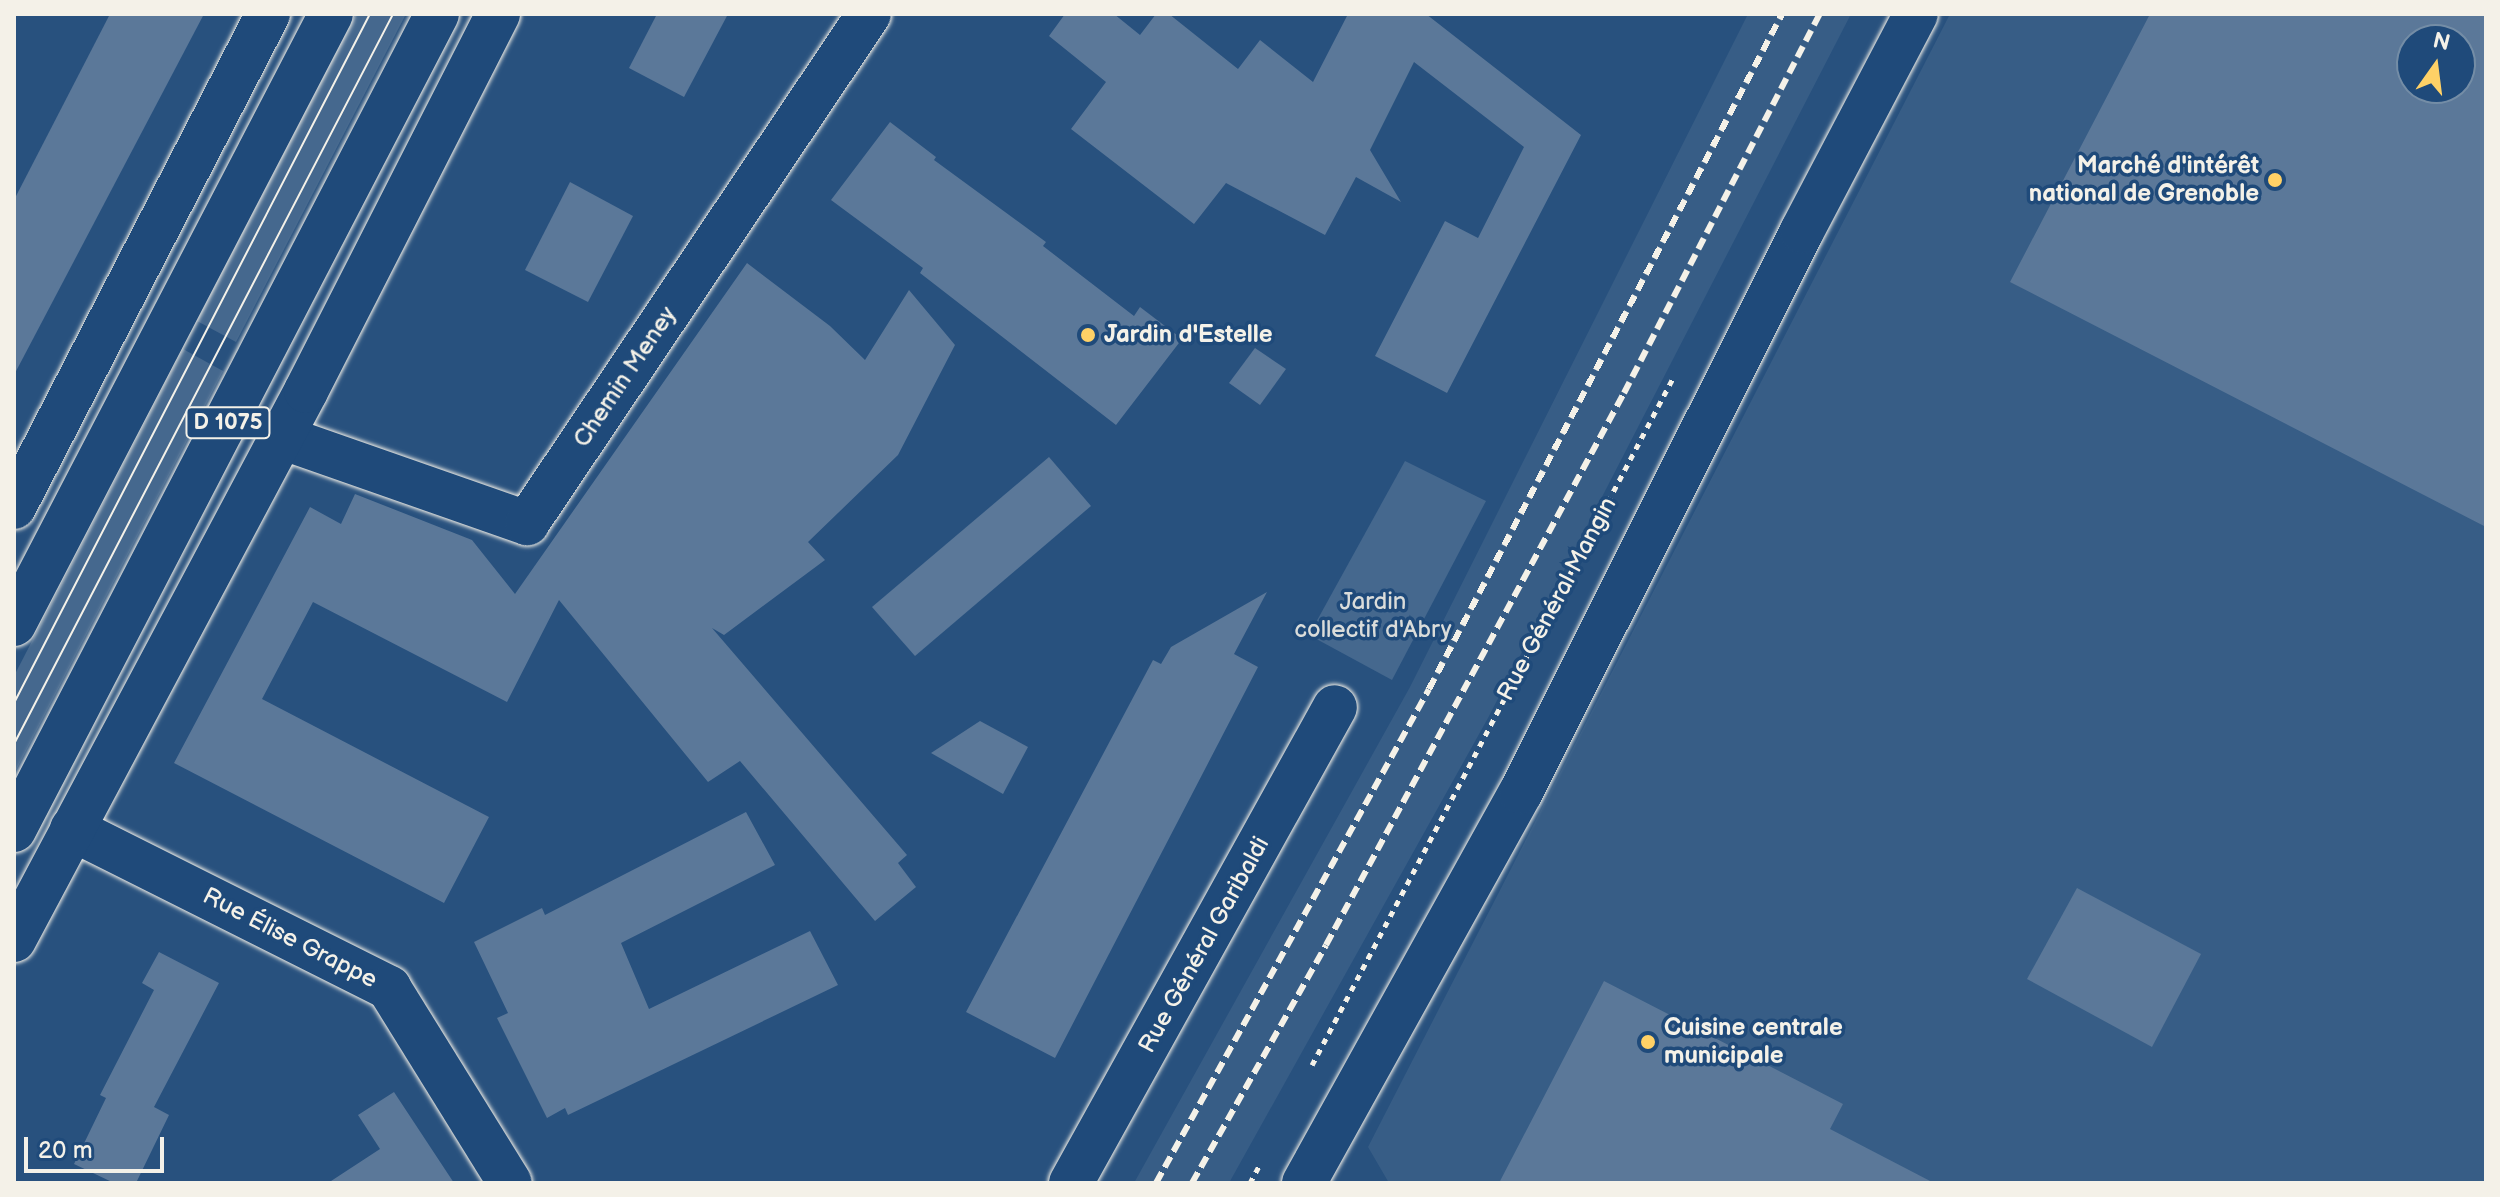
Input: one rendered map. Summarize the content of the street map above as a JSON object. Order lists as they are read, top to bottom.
{
  "streets": {
    "street": [
      "Chemin Meney",
      "D 1075",
      "Rue Élise Grappe",
      "Rue Général Garibaldi"
    ],
    "path": ["Rue Général Mangin"]
  },
  "parks": ["Jardin collectif d'Abry"],
  "places": ["Marché d'intérêt national de Grenoble", "Jardin d'Estelle", "Cuisine centrale municipale"],
  "scale_bar": "20 m",
  "north": "top"
}
